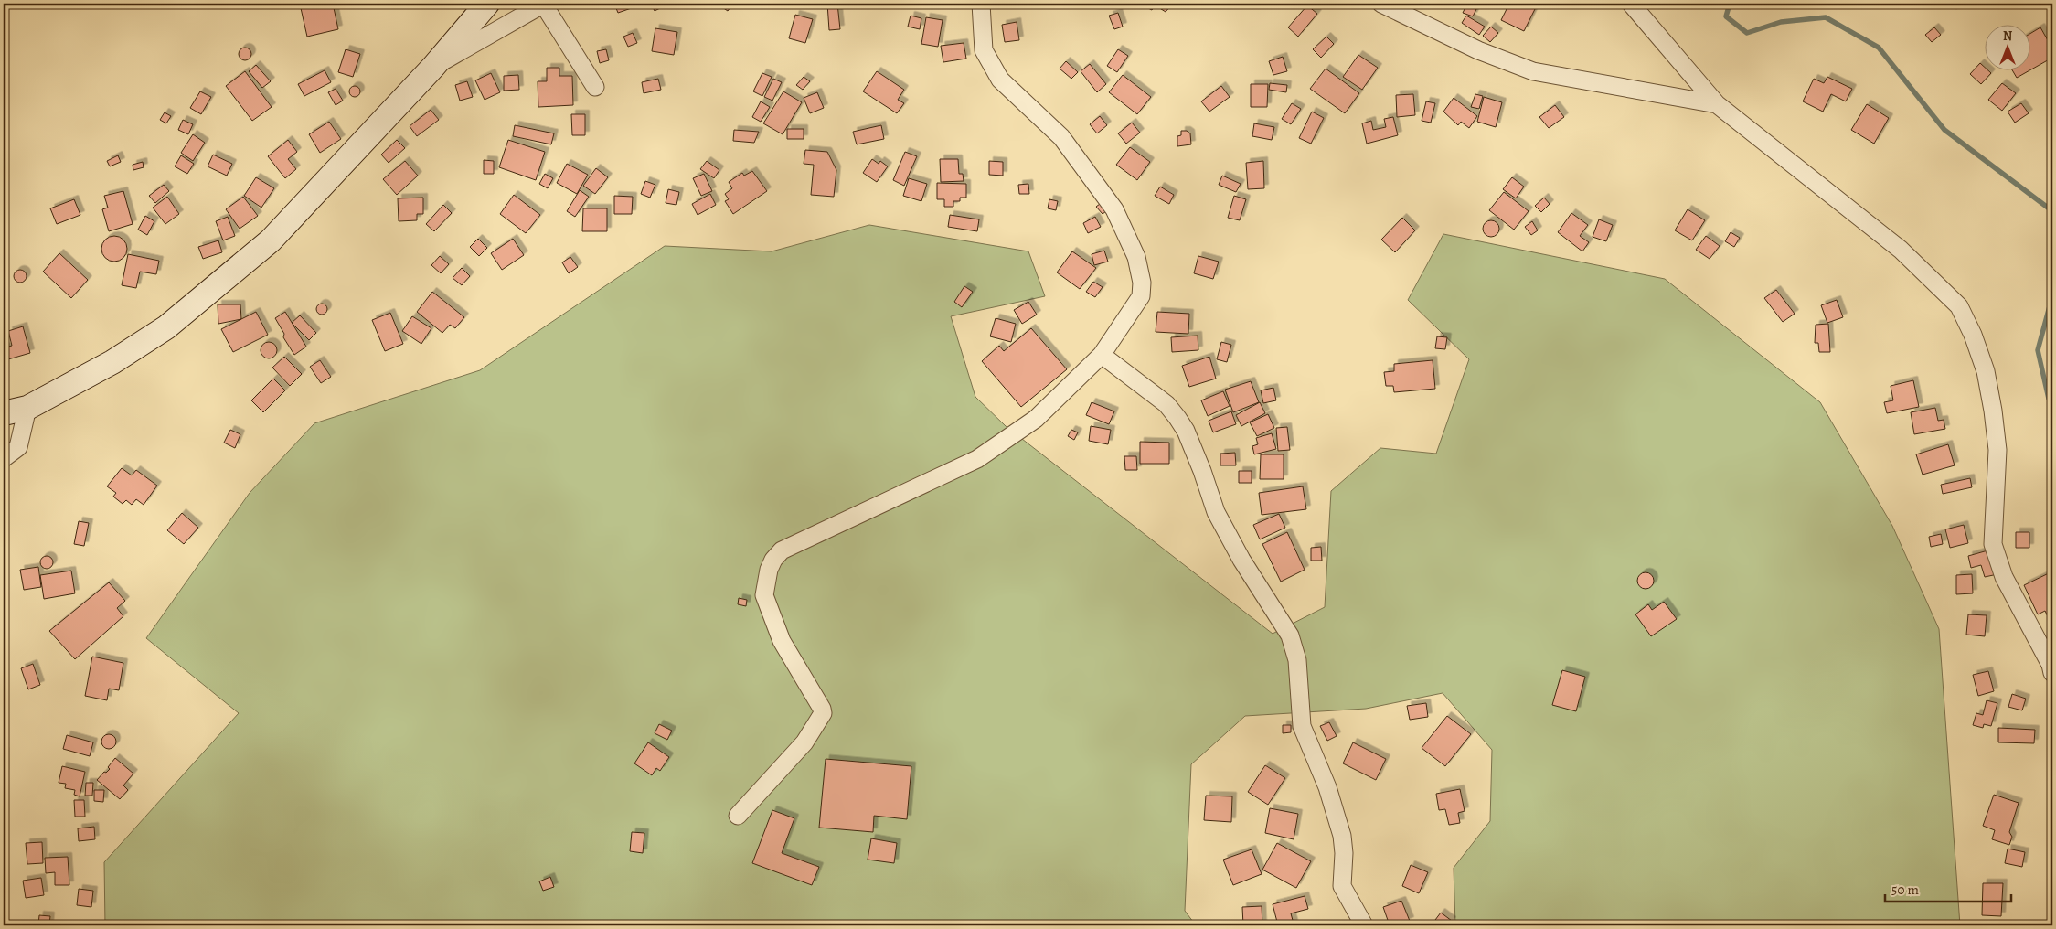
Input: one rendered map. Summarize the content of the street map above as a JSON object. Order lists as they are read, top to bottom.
{
  "scale_bar": "50 m",
  "north": "top"
}
